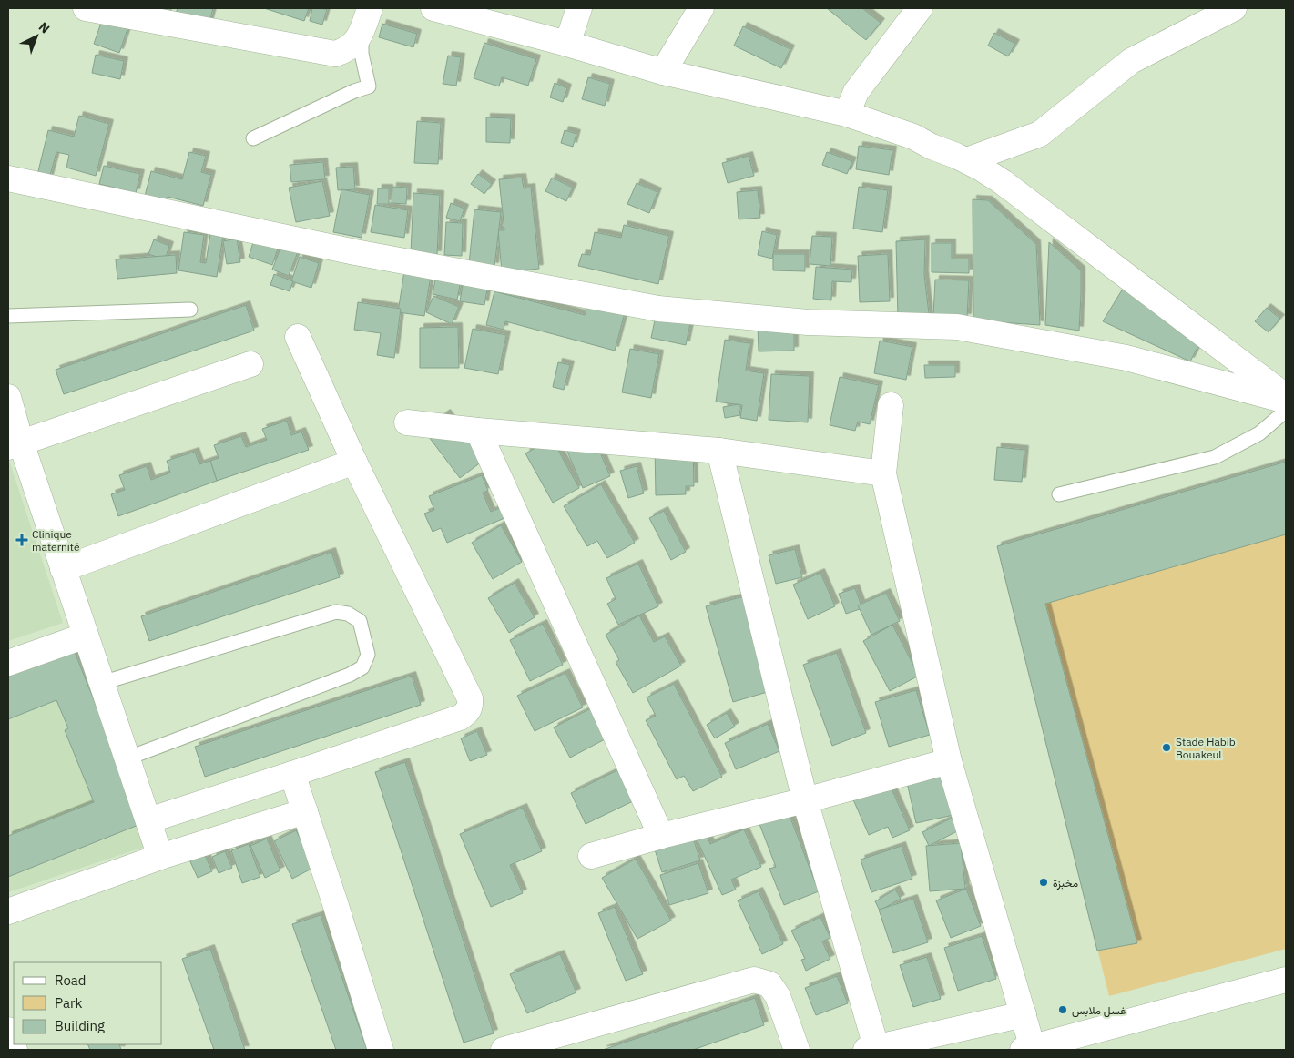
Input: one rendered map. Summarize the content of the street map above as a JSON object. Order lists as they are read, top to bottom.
{
  "places": {
    "health": ["Clinique maternité"],
    "other": ["Stade Habib Bouakeul", "مخبزة", "غسل ملابس"]
  },
  "legend": ["Road", "Park", "Building"],
  "north": "top right"
}
